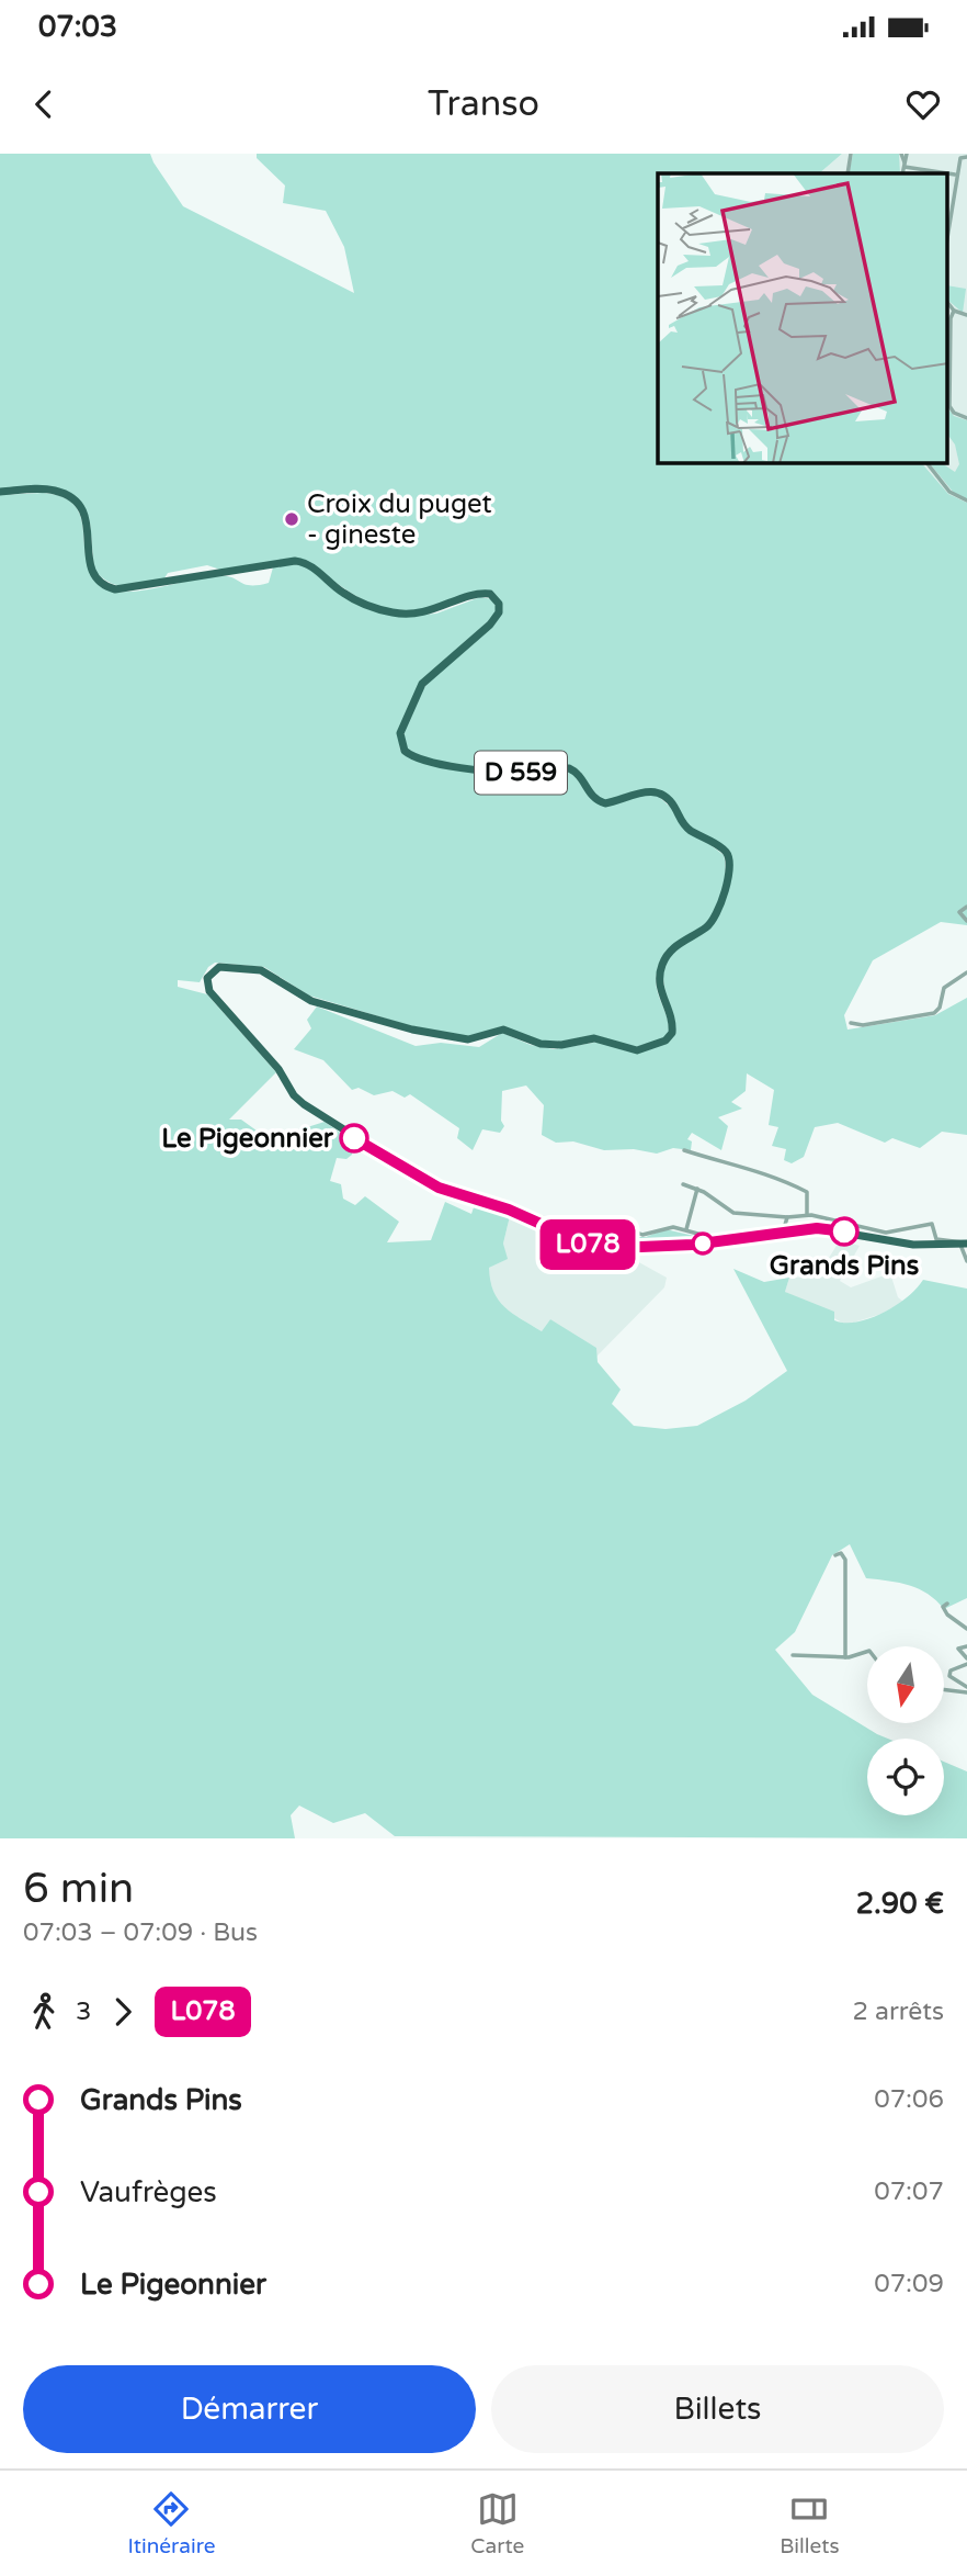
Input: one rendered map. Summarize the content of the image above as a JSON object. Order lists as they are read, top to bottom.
{
  "streets": {
    "main road": ["D 559"]
  },
  "places": ["Croix du puget - gineste", "Le Pigeonnier", "Grands Pins"],
  "lines": ["bus line L078"],
  "north": "bottom",
  "page": {
    "status": "07:03",
    "header": "Transo",
    "on_map": "L078",
    "heading": ["6 min", "07:03 – 07:09 · Bus", "2.90 €"],
    "legs": ["3", "L078", "2 arrêts"],
    "list": [
      {
        "name": "Grands Pins",
        "value": "07:06"
      },
      {
        "name": "Vaufrèges",
        "value": "07:07"
      },
      {
        "name": "Le Pigeonnier",
        "value": "07:09"
      }
    ],
    "buttons": ["Démarrer", "Billets"],
    "tabs": ["Itinéraire", "Carte", "Billets"]
  }
}
